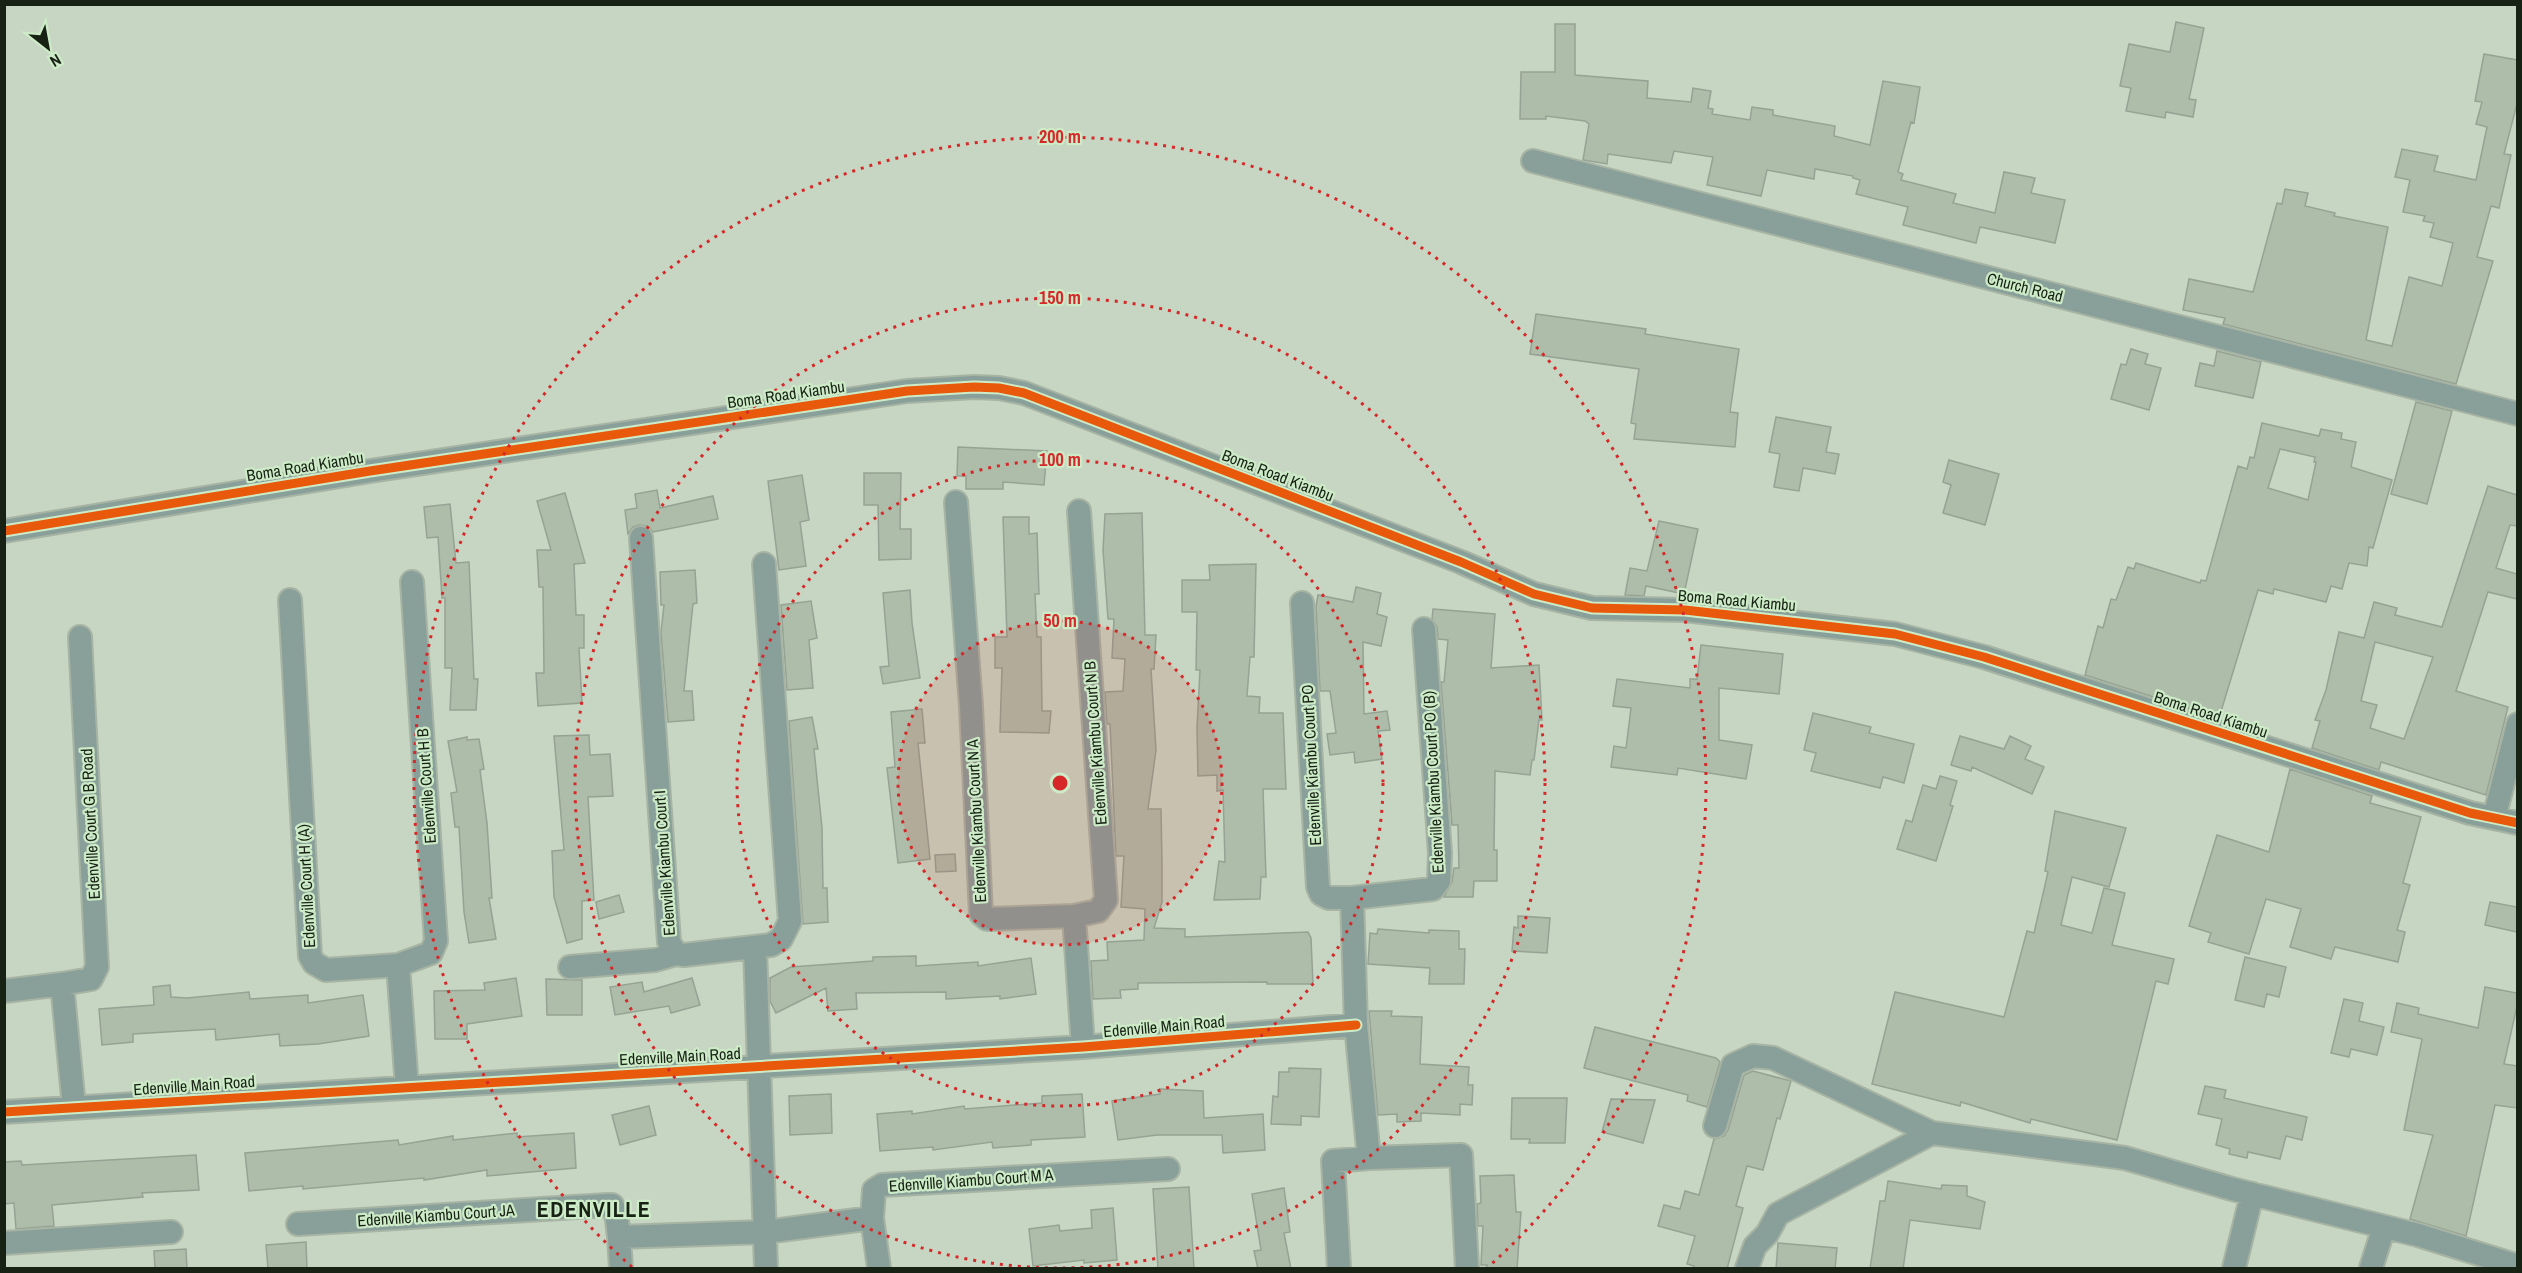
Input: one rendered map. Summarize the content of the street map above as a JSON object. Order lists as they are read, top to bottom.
{
  "streets": {
    "street": [
      "Church Road",
      "Boma Road Kiambu",
      "Edenville Kiambu Court N B",
      "Edenville Kiambu Court PO",
      "Edenville Kiambu Court PO (B)",
      "Edenville Court H B",
      "Edenville Kiambu Court N A",
      "Edenville Court G B Road",
      "Edenville Kiambu Court I",
      "Edenville Court H (A)",
      "Edenville Main Road",
      "Edenville Kiambu Court M A",
      "Edenville Kiambu Court JA"
    ]
  },
  "crossings": [
    ["Edenville Kiambu Court N B", "Edenville Kiambu Court N A"],
    ["Edenville Kiambu Court PO", "Edenville Kiambu Court PO (B)"],
    ["Edenville Court H B", "Edenville Court H (A)"]
  ],
  "districts": ["EDENVILLE"],
  "north": "bottom right",
  "rings": [
    "200 m",
    "150 m",
    "100 m",
    "50 m"
  ]
}
